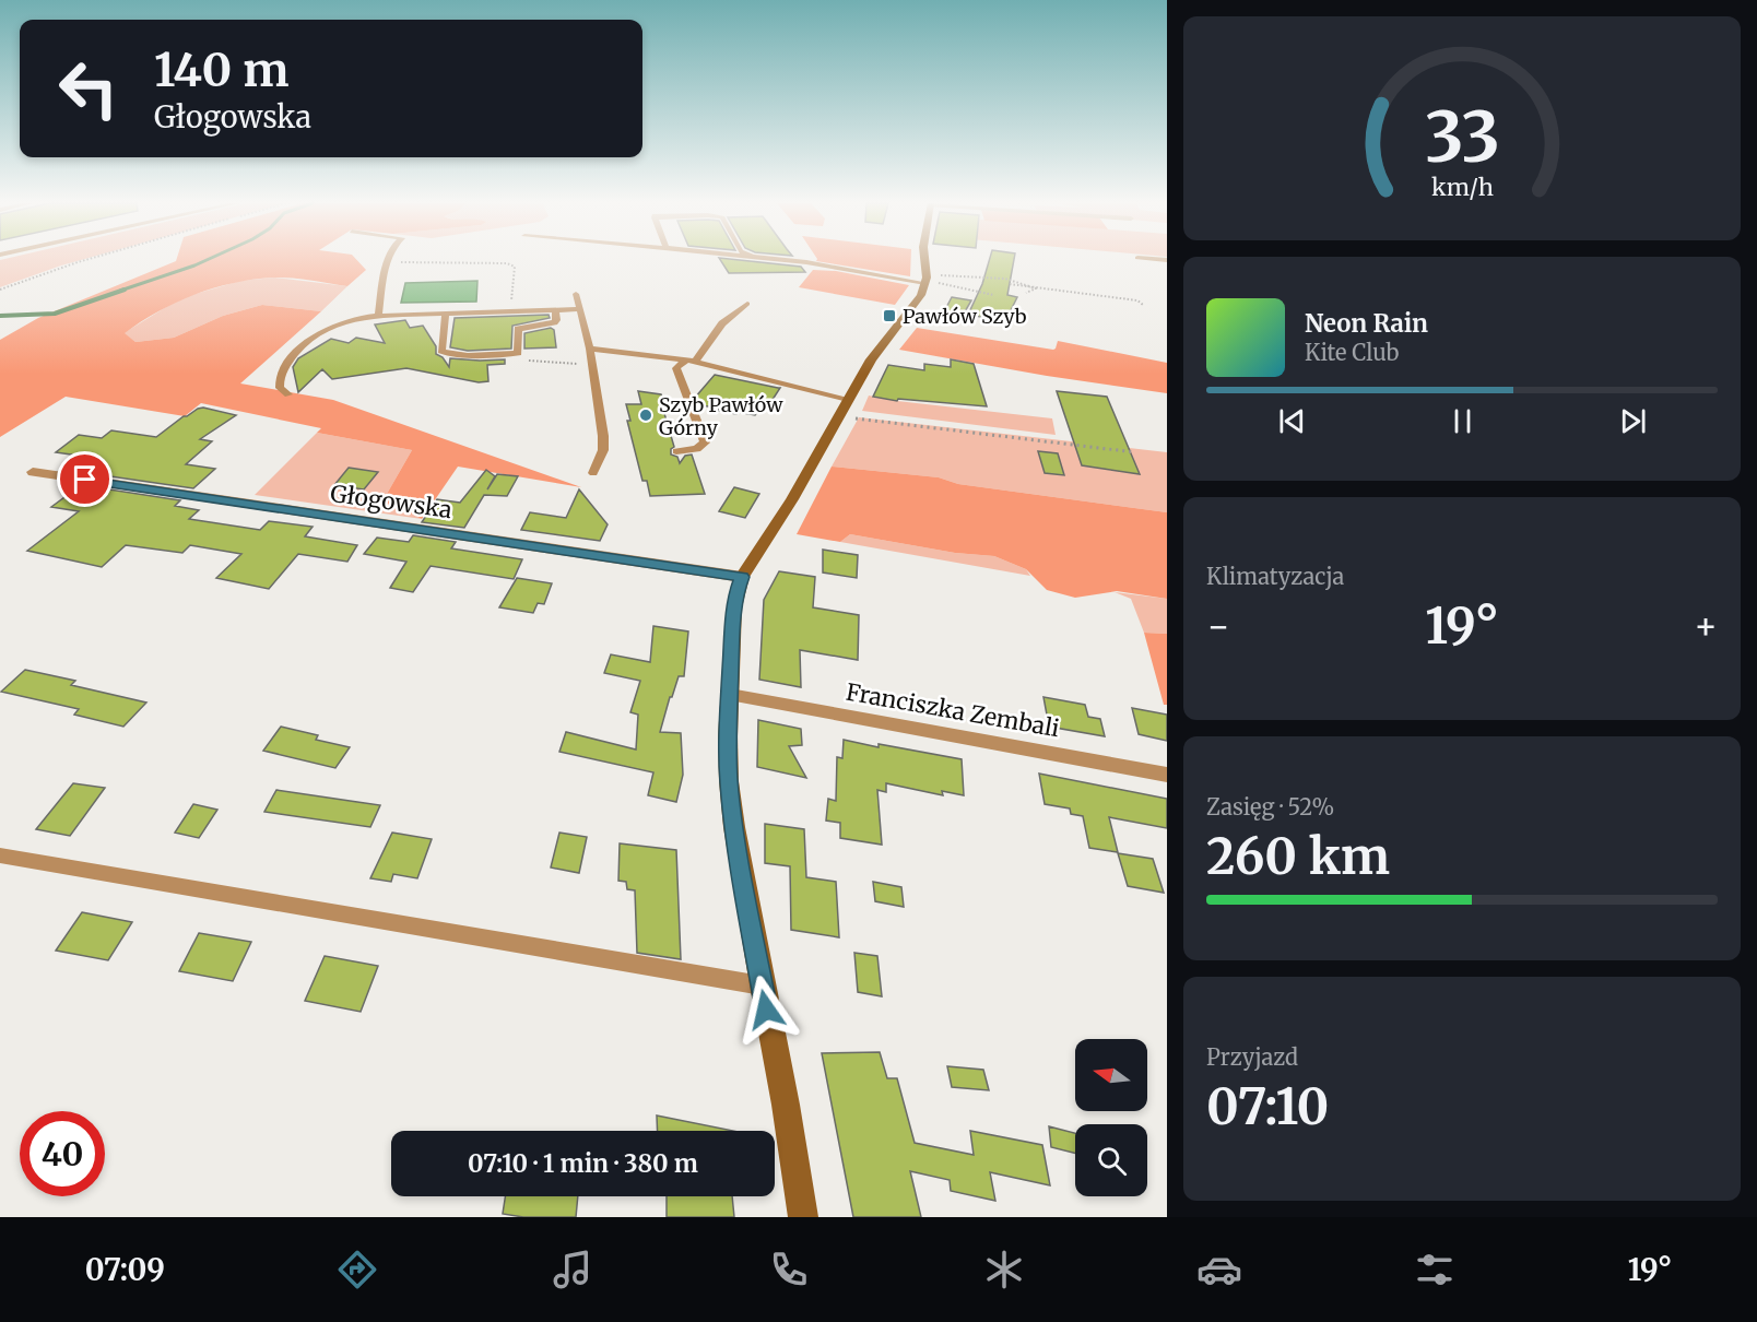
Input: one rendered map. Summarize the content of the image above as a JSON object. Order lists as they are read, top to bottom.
{
  "streets": {
    "street": ["Głogowska", "Franciszka Zembali"]
  },
  "places": {
    "transit": ["Pawłów Szyb"],
    "other": ["Szyb Pawłów Górny"]
  },
  "north": "left",
  "page": {
    "turn": ["140 m", "Głogowska"],
    "song": ["Neon Rain", "Kite Club"],
    "tile": [
      "Klimatyzacja",
      ["Zasięg · 52%", "260 km"],
      ["Przyjazd", "07:10"]
    ],
    "heat": ["−", "19°", "+"],
    "limit": "40",
    "trip": "07:10 · 1 min · 380 m",
    "tabs": ["07:09", "19°"],
    "gauge": ["33", "km/h"]
  }
}
